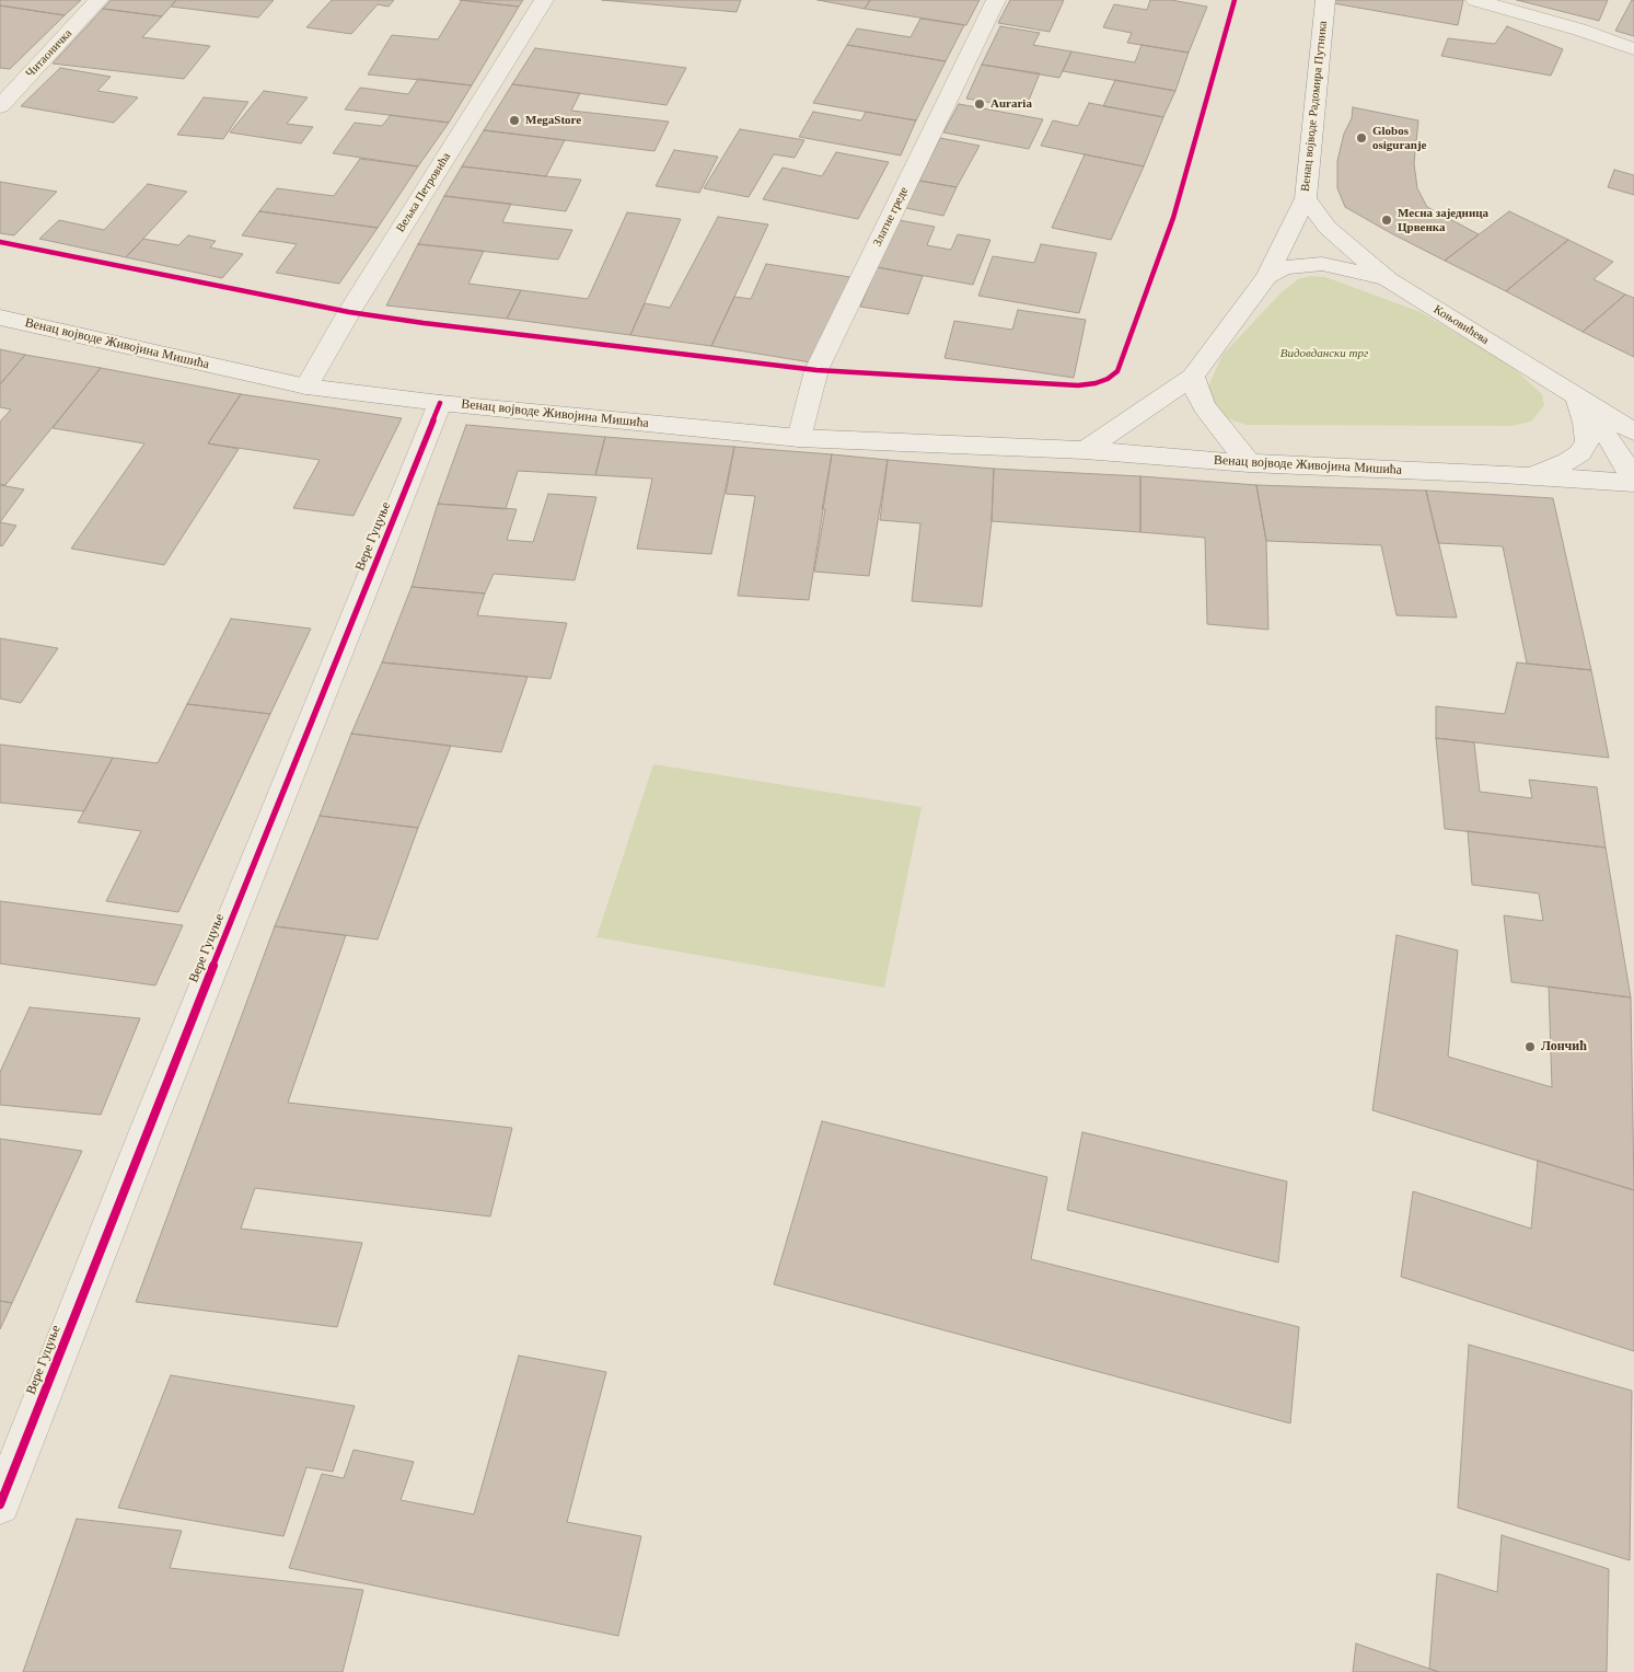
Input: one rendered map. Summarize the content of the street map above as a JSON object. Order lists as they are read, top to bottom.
{
  "streets": {
    "main road": [
      "Читаоничка",
      "Венац војводе Радомира Путника",
      "Вељка Петровића",
      "Златне греде",
      "Коњовићева",
      "Венац војводе Живојина Мишића",
      "Вере Гуцуње"
    ]
  },
  "crossings": [
    ["Венац војводе Радомира Путника", "Коњовићева"],
    ["Вељка Петровића", "Венац војводе Живојина Мишића"],
    ["Златне греде", "Венац војводе Живојина Мишића"],
    ["Венац војводе Живојина Мишића", "Вере Гуцуње"]
  ],
  "parks": ["Видовдански трг"],
  "places": [
    "Auraria",
    "MegaStore",
    "Globos osiguranje",
    "Месна заједница Црвенка",
    "Лончић"
  ]
}
